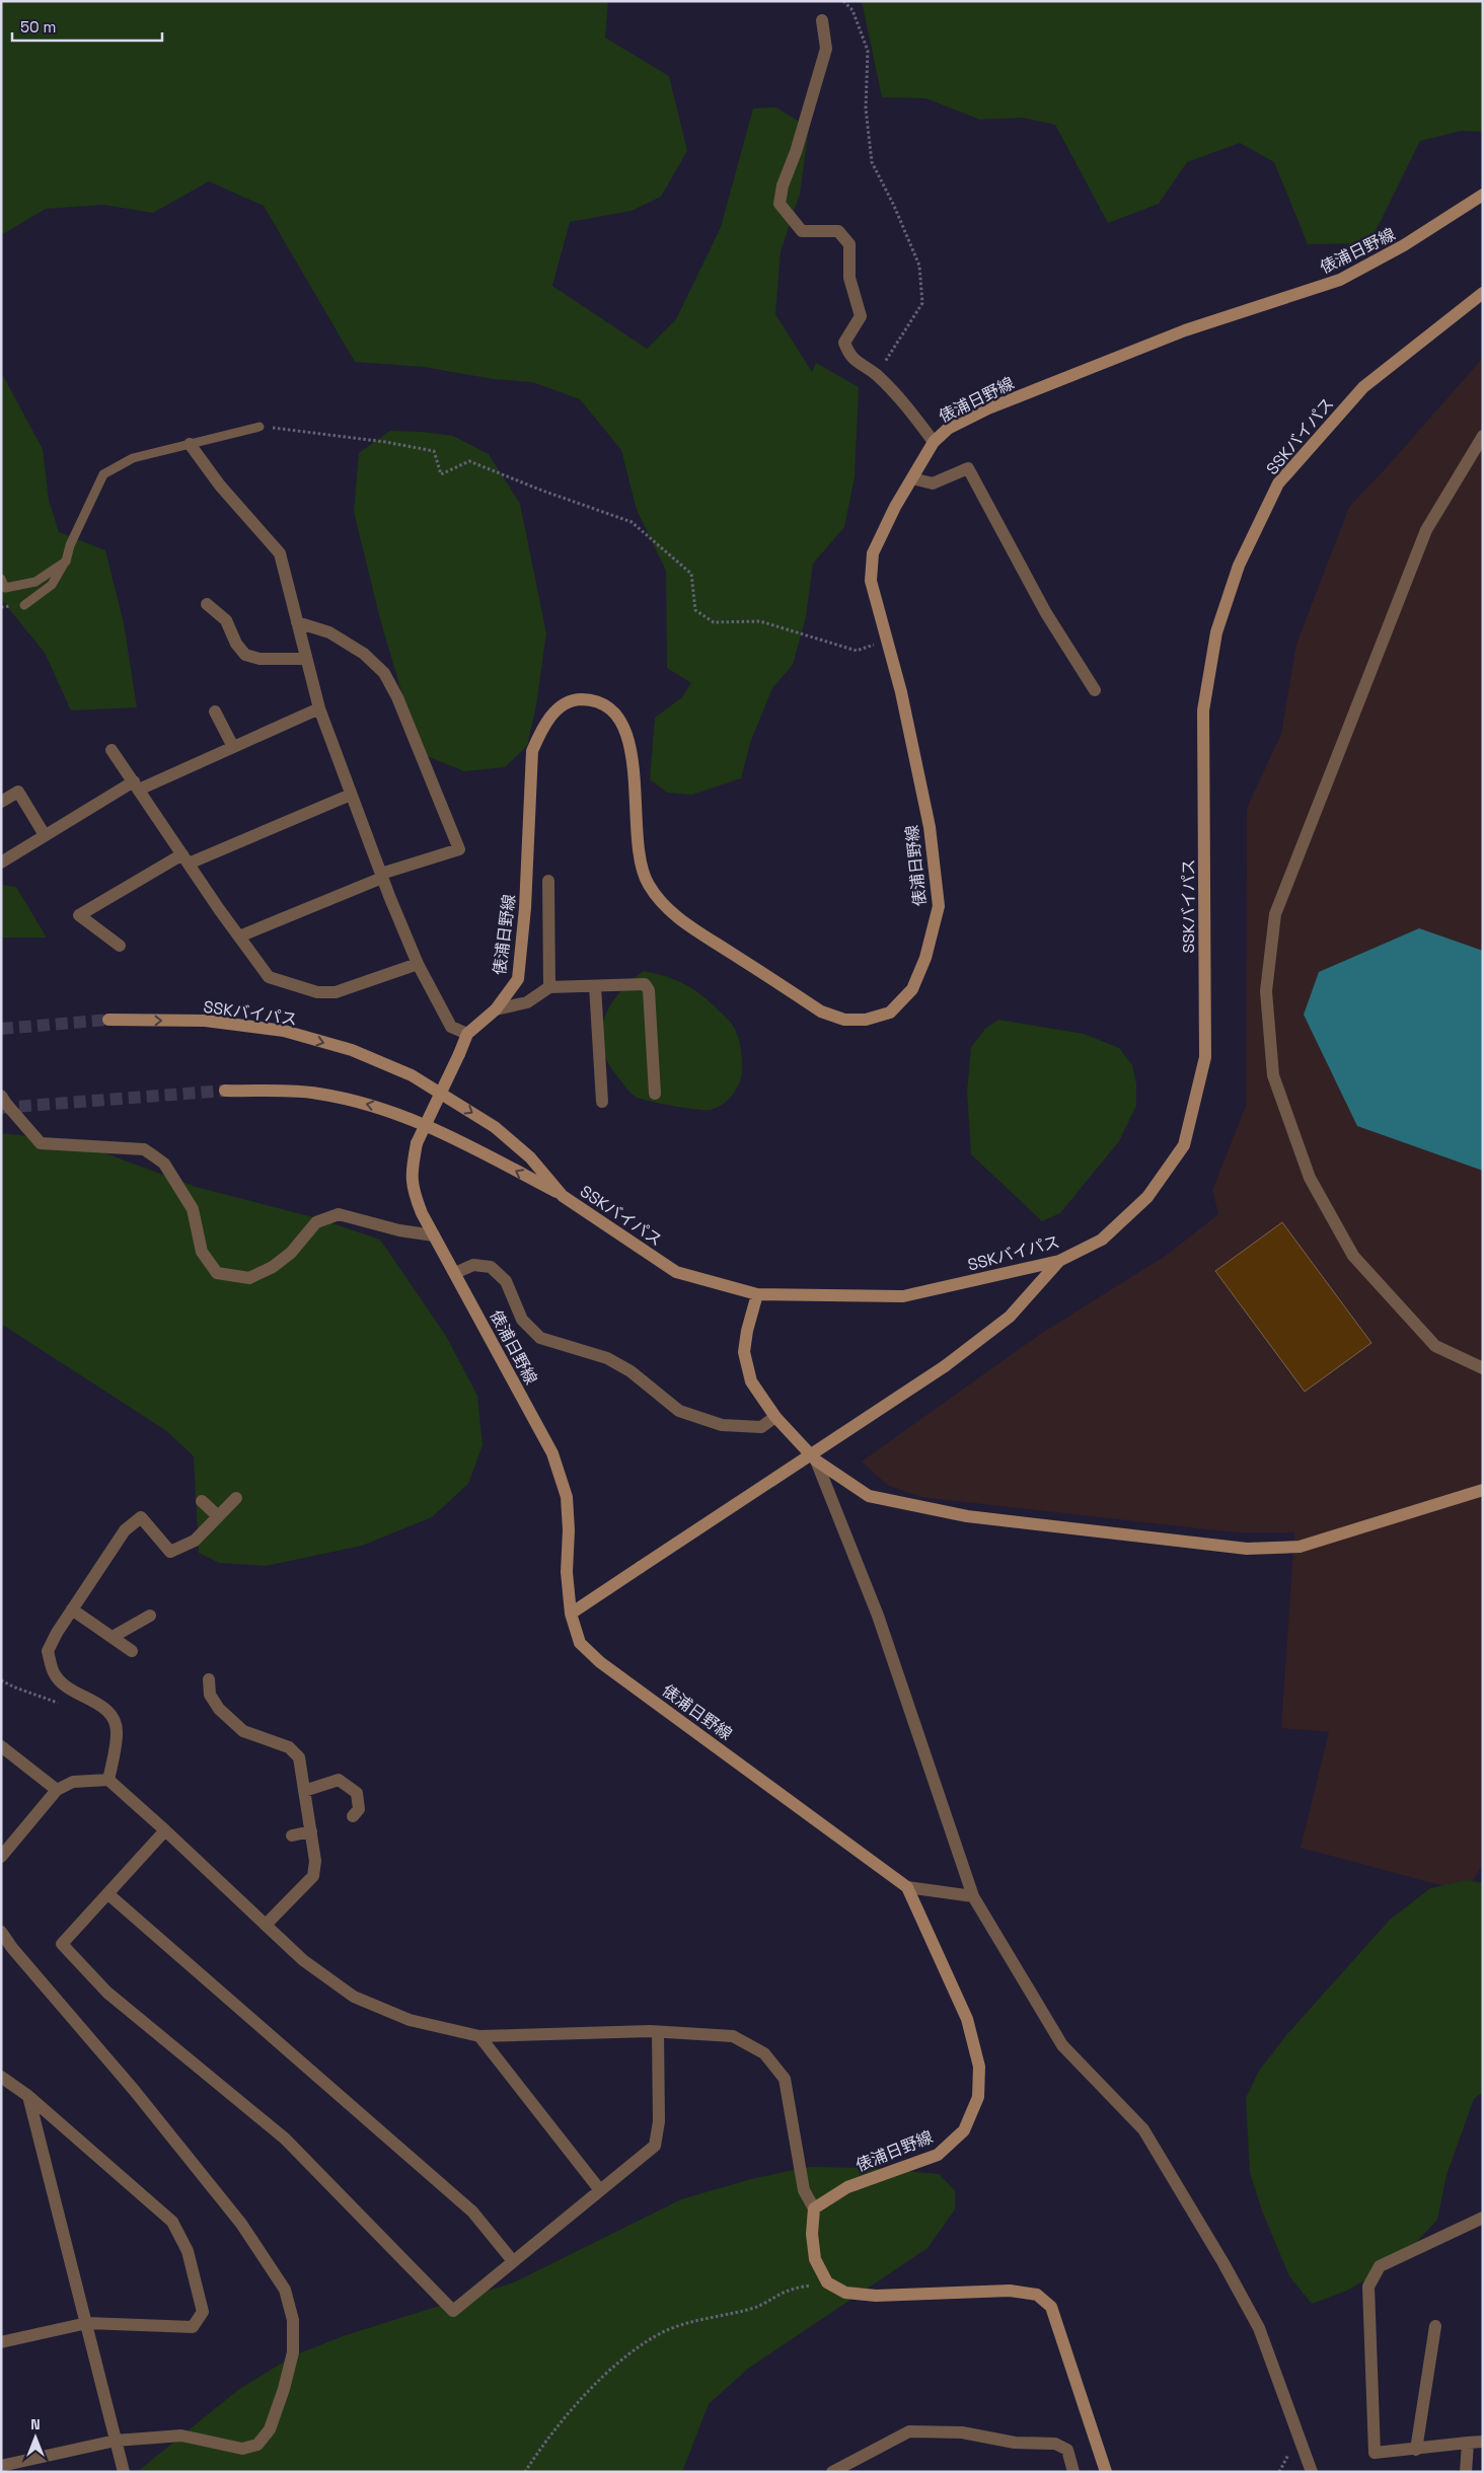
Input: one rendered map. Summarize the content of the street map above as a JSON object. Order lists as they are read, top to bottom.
{
  "streets": {
    "main road": ["俵浦日野線", "SSKバイパス"]
  },
  "scale_bar": "50 m",
  "north": "top"
}
